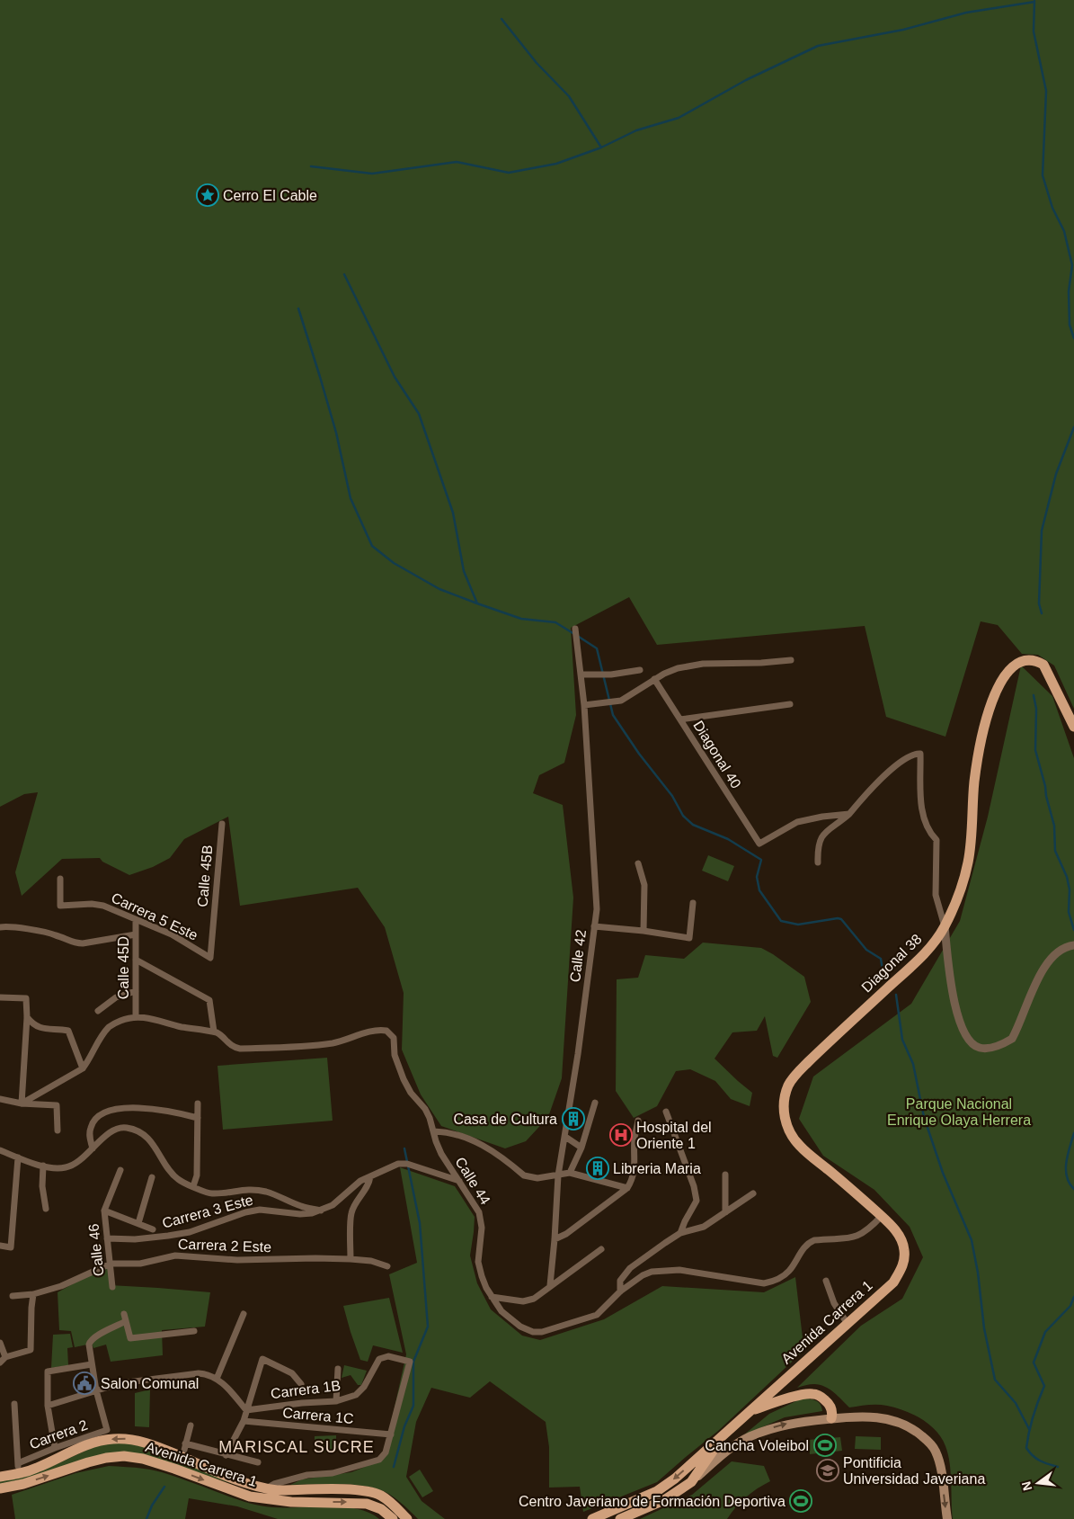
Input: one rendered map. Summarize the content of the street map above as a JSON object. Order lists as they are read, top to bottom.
{
  "streets": {
    "main road": ["Diagonal 38", "Avenida Carrera 1"],
    "street": [
      "Diagonal 40",
      "Calle 45B",
      "Carrera 5 Este",
      "Calle 42",
      "Calle 45D",
      "Calle 44",
      "Carrera 3 Este",
      "Carrera 2 Este",
      "Calle 46",
      "Carrera 1B",
      "Carrera 1C",
      "Carrera 2"
    ]
  },
  "crossings": [
    ["Calle 45B", "Carrera 5 Este"],
    ["Carrera 5 Este", "Calle 45D"],
    ["Diagonal 38", "Calle 44"],
    ["Diagonal 38", "Avenida Carrera 1"],
    ["Calle 44", "Carrera 3 Este"],
    ["Calle 44", "Avenida Carrera 1"],
    ["Carrera 3 Este", "Calle 46"],
    ["Carrera 2 Este", "Calle 46"],
    ["Carrera 1B", "Carrera 1C"]
  ],
  "districts": ["MARISCAL SUCRE"],
  "parks": ["Parque Nacional Enrique Olaya Herrera"],
  "places": {
    "place": ["Cerro El Cable"],
    "building": ["Casa de Cultura", "Libreria Maria"],
    "hospital": ["Hospital del Oriente 1"],
    "public building": ["Salon Comunal"],
    "sports": ["Cancha Voleibol", "Centro Javeriano de Formación Deportiva"],
    "school or university": ["Pontificia Universidad Javeriana"]
  },
  "north": "left"
}
